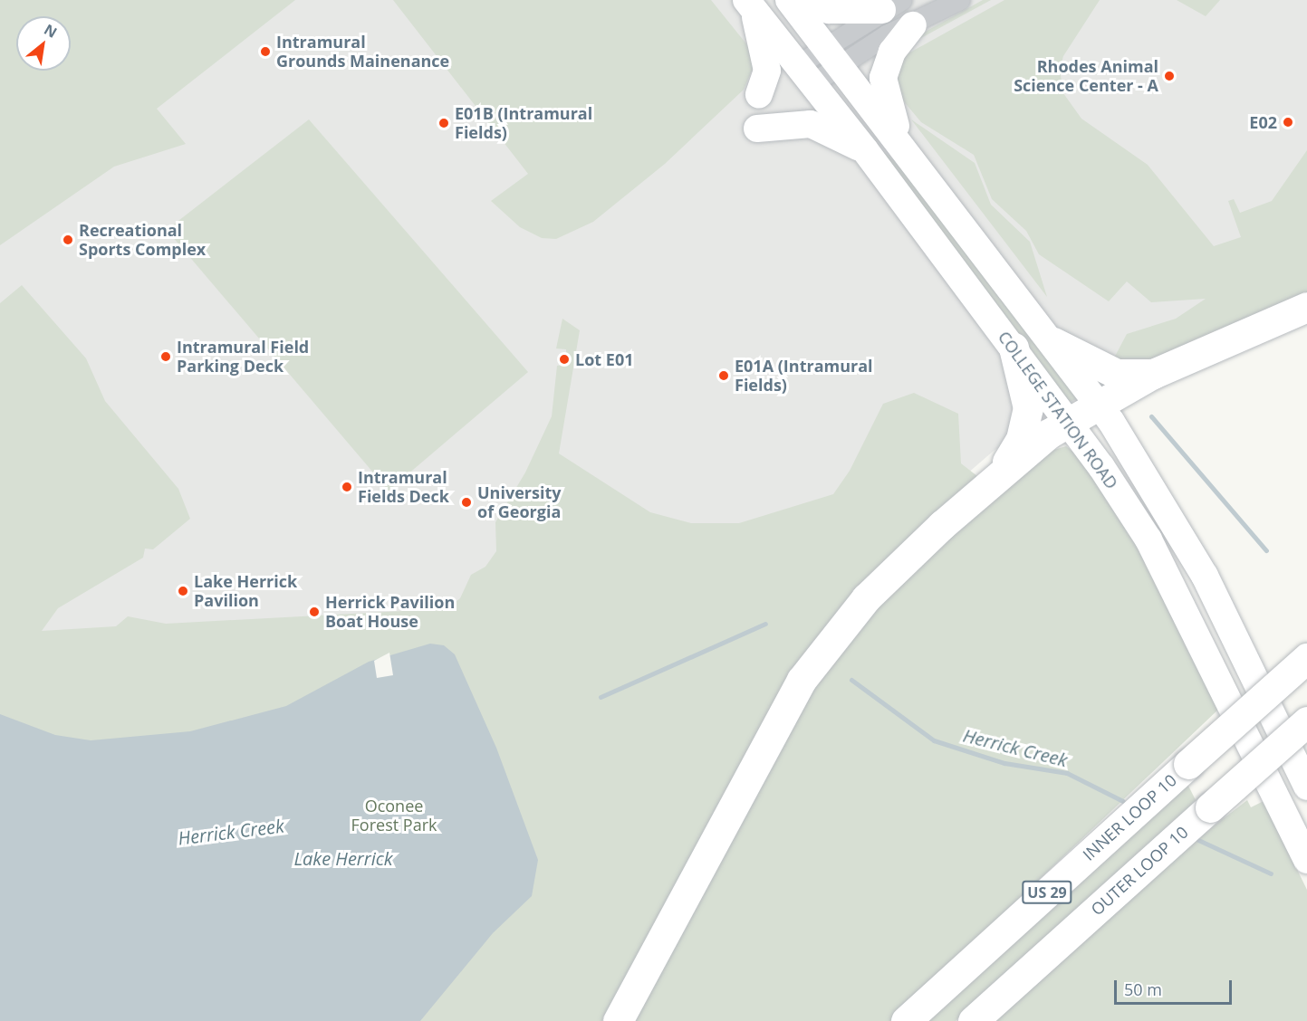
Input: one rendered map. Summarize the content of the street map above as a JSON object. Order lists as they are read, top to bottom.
{
  "streets": {
    "highway": ["INNER LOOP 10", "OUTER LOOP 10", "US 29"],
    "main road": ["COLLEGE STATION ROAD"]
  },
  "water": ["Herrick Creek", "Lake Herrick"],
  "parks": ["Oconee Forest Park"],
  "places": [
    "Intramural Grounds Mainenance",
    "Rhodes Animal Science Center - A",
    "E02",
    "E01B (Intramural Fields)",
    "Recreational Sports Complex",
    "Intramural Field Parking Deck",
    "Lot E01",
    "E01A (Intramural Fields)",
    "Intramural Fields Deck",
    "University of Georgia",
    "Lake Herrick Pavilion",
    "Herrick Pavilion Boat House"
  ],
  "scale_bar": "50 m",
  "north": "top right"
}
